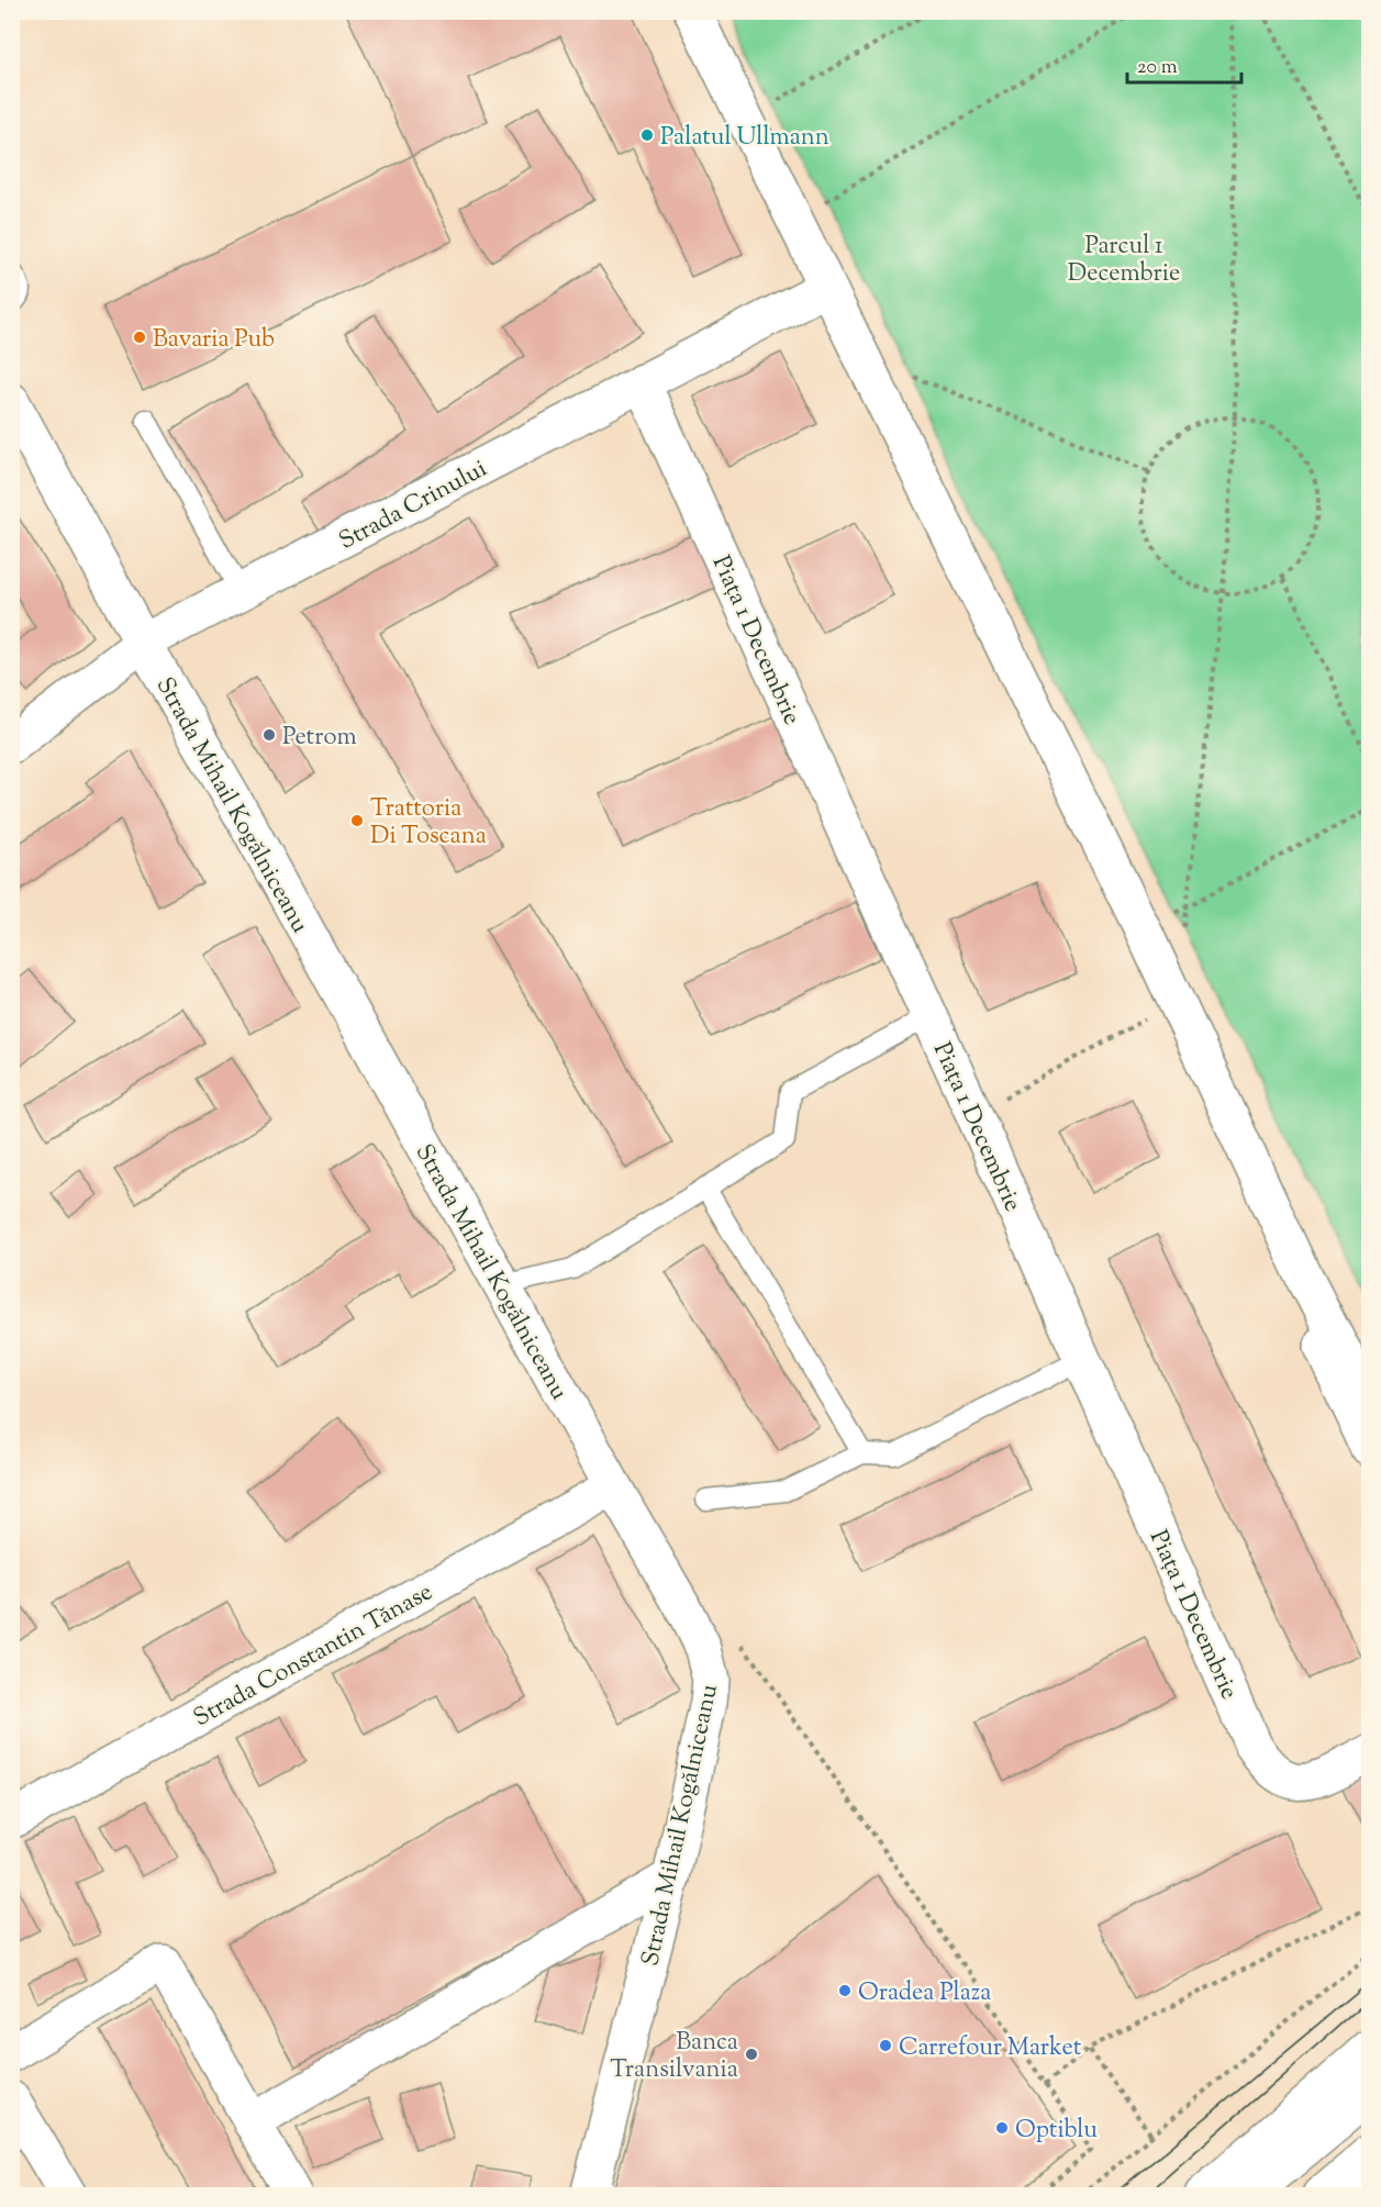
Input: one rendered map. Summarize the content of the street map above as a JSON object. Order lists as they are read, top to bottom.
{
  "streets": {
    "street": [
      "Strada Crinului",
      "Piața 1 Decembrie",
      "Strada Mihail Kogălniceanu",
      "Strada Constantin Tănase"
    ]
  },
  "crossings": [
    ["Strada Crinului", "Piața 1 Decembrie"],
    ["Strada Crinului", "Strada Mihail Kogălniceanu"],
    ["Strada Mihail Kogălniceanu", "Strada Constantin Tănase"]
  ],
  "parks": ["Parcul 1 Decembrie"],
  "places": [
    "Palatul Ullmann",
    "Bavaria Pub",
    "Petrom",
    "Trattoria Di Toscana",
    "Oradea Plaza",
    "Carrefour Market",
    "Banca Transilvania",
    "Optiblu"
  ],
  "scale_bar": "20 m"
}
